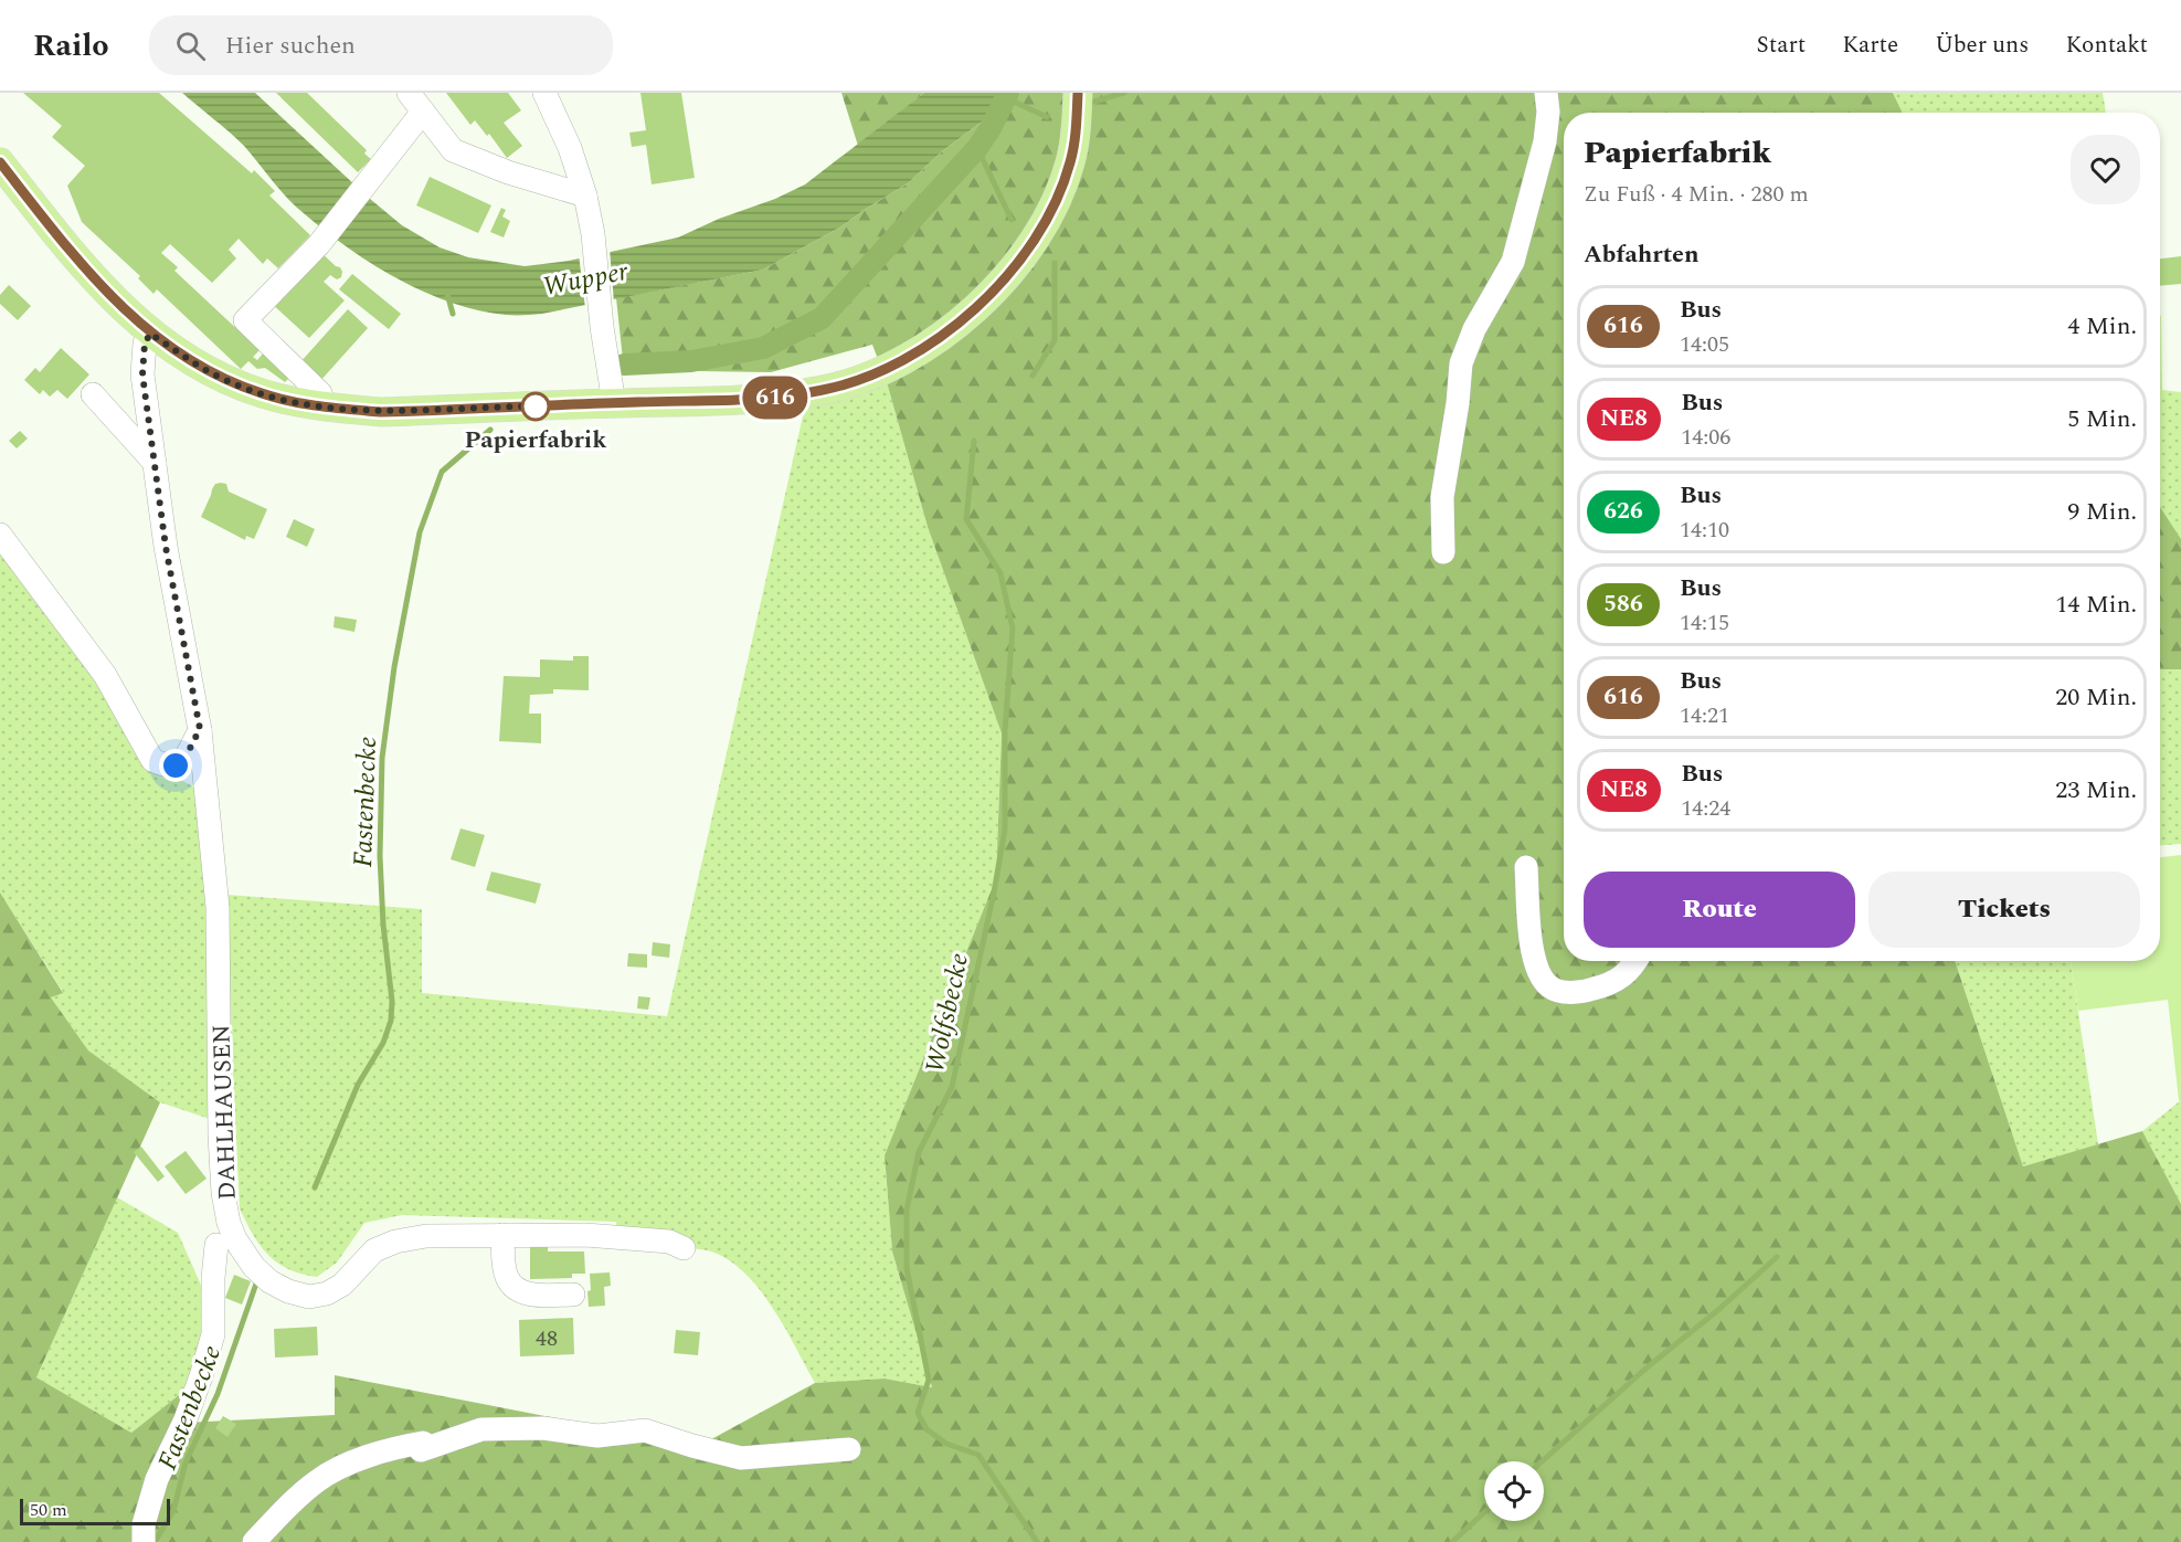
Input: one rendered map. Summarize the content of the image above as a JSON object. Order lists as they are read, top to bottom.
{
  "streets": {
    "street": ["DAHLHAUSEN"]
  },
  "water": ["Wupper", "Fastenbecke", "Wolfsbecke"],
  "places": ["Papierfabrik"],
  "lines": ["bus line 616"],
  "house_numbers": ["48"],
  "scale_bar": "50 m",
  "page": {
    "header": "Railo",
    "search": "Hier suchen",
    "nav": [
      "Start",
      "Karte",
      "Über uns",
      "Kontakt"
    ],
    "on_map": "616",
    "heading": [
      ["Papierfabrik", "Zu Fuß · 4 Min. · 280 m"],
      "Abfahrten"
    ],
    "list": [
      {
        "mark": "616",
        "name": "Bus",
        "note": "14:05",
        "value": "4 Min."
      },
      {
        "mark": "NE8",
        "name": "Bus",
        "note": "14:06",
        "value": "5 Min."
      },
      {
        "mark": "626",
        "name": "Bus",
        "note": "14:10",
        "value": "9 Min."
      },
      {
        "mark": "586",
        "name": "Bus",
        "note": "14:15",
        "value": "14 Min."
      },
      {
        "mark": "616",
        "name": "Bus",
        "note": "14:21",
        "value": "20 Min."
      },
      {
        "mark": "NE8",
        "name": "Bus",
        "note": "14:24",
        "value": "23 Min."
      }
    ],
    "buttons": ["Route", "Tickets"],
    "scale": "50 m"
  }
}
